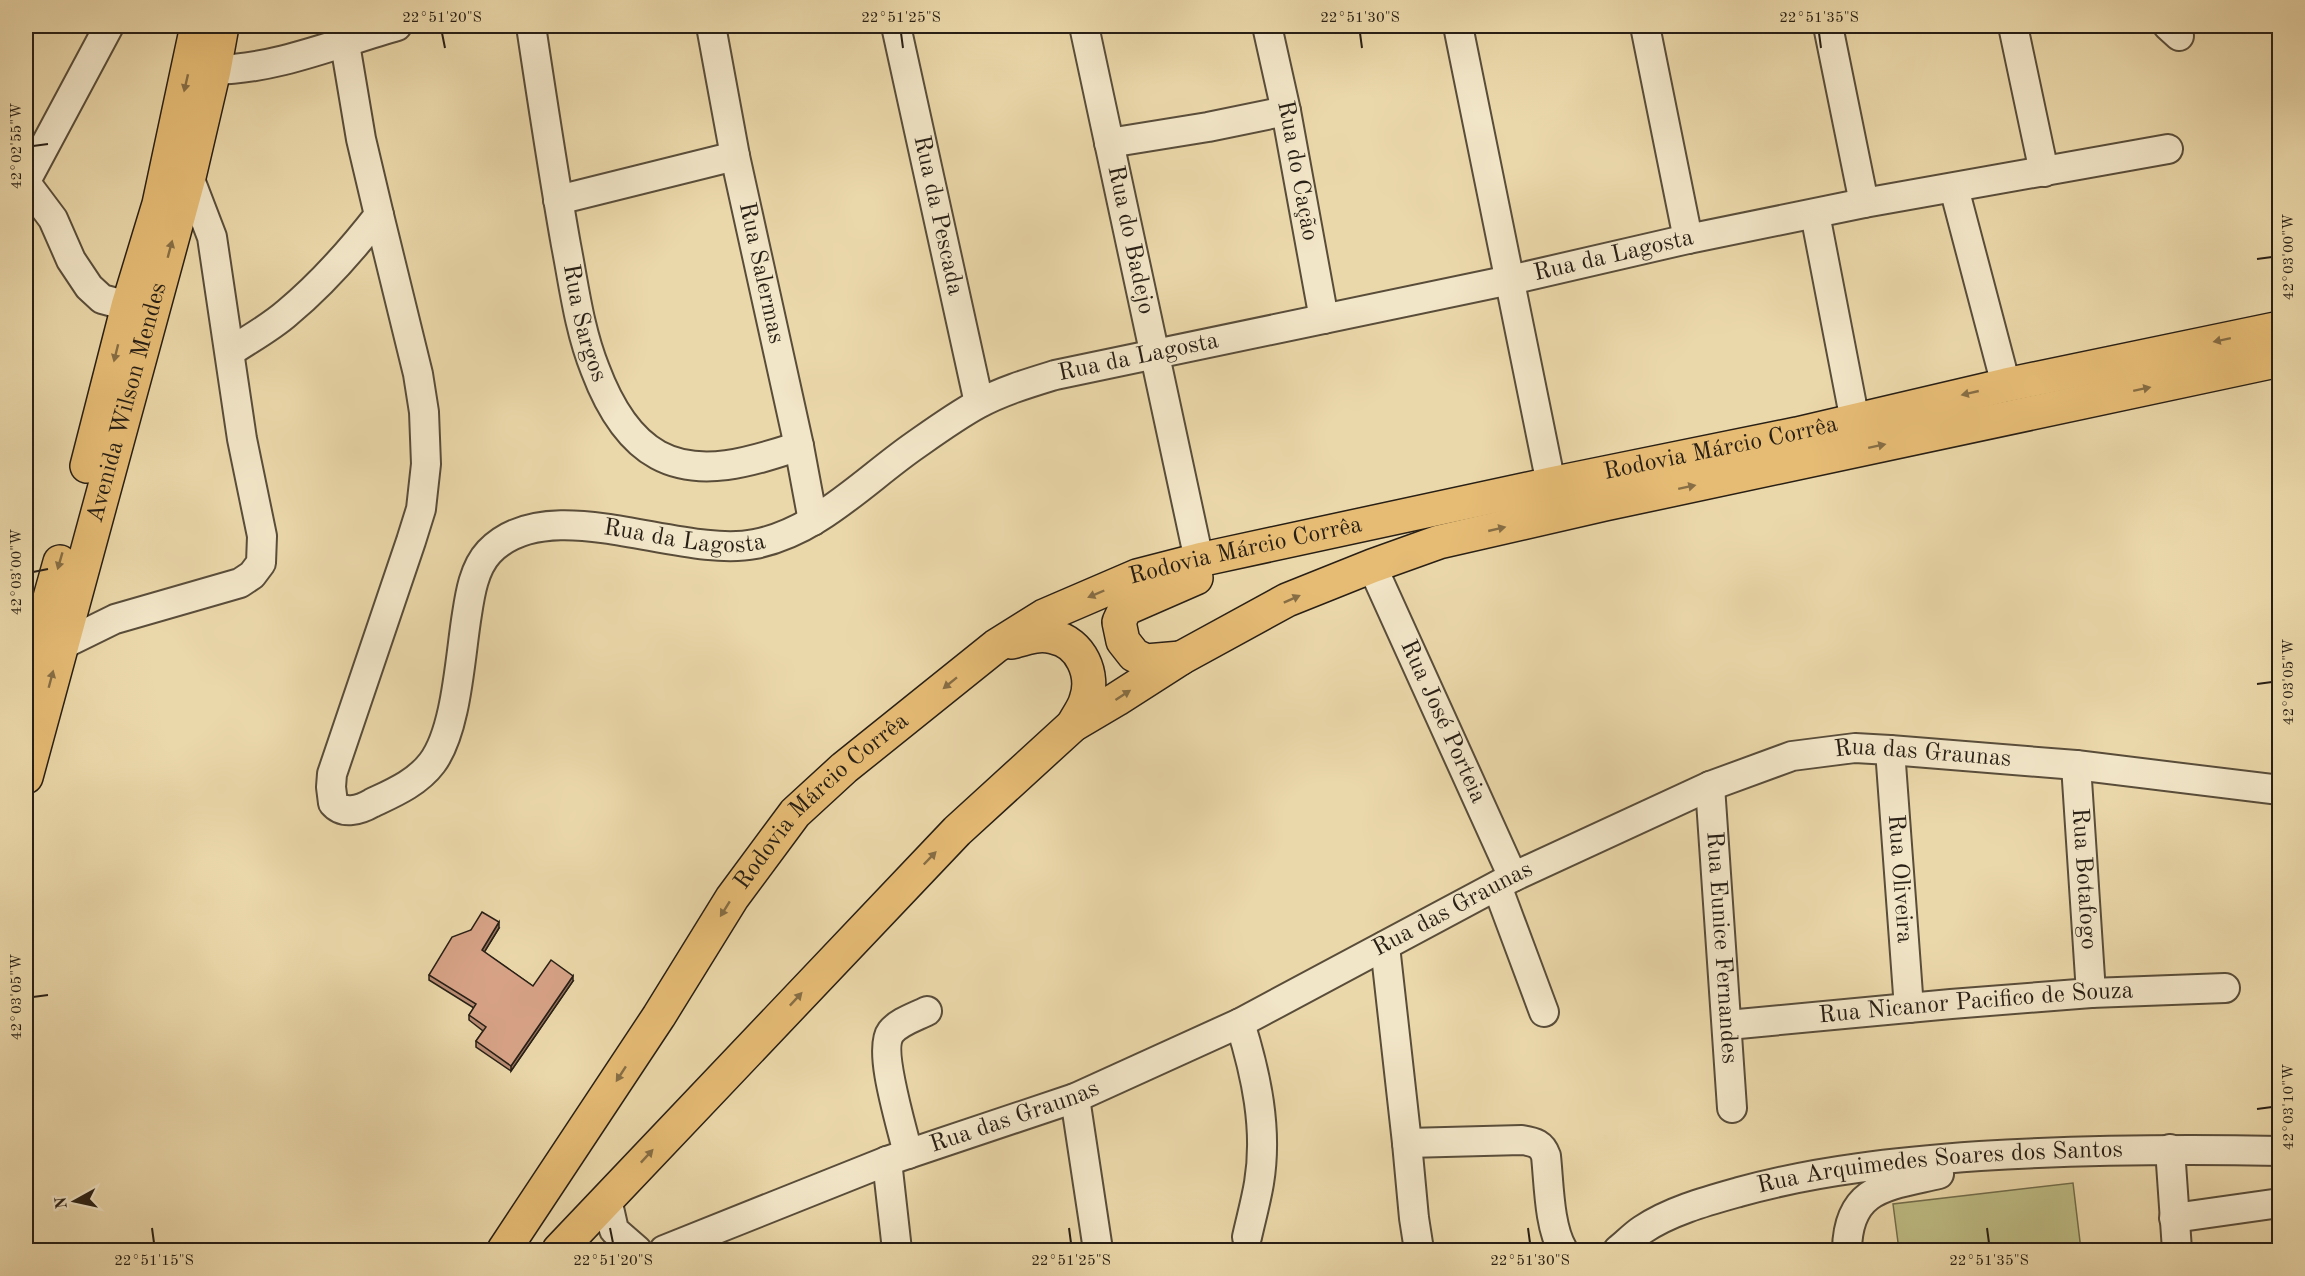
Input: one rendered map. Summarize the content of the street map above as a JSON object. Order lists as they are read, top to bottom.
{
  "streets": {
    "main road": ["Avenida Wilson Mendes", "Rodovia Márcio Corrêa"],
    "street": [
      "Rua do Cação",
      "Rua da Pescada",
      "Rua do Badejo",
      "Rua da Lagosta",
      "Rua Salermas",
      "Rua Sargos",
      "Rua José Porteia",
      "Rua das Graunas",
      "Rua Oliveira",
      "Rua Botafogo",
      "Rua Eunice Fernandes",
      "Rua Nicanor Pacifico de Souza",
      "Rua Arquimedes Soares dos Santos"
    ]
  },
  "crossings": [
    ["Rua do Cação", "Rua da Lagosta"],
    ["Rua da Pescada", "Rua da Lagosta"],
    ["Rua do Badejo", "Rua da Lagosta"],
    ["Rua do Badejo", "Rodovia Márcio Corrêa"],
    ["Rua da Lagosta", "Rua Salermas"],
    ["Rua Salermas", "Rua Sargos"],
    ["Rodovia Márcio Corrêa", "Rua José Porteia"],
    ["Rua José Porteia", "Rua das Graunas"],
    ["Rua das Graunas", "Rua Oliveira"],
    ["Rua das Graunas", "Rua Botafogo"],
    ["Rua das Graunas", "Rua Eunice Fernandes"],
    ["Rua Oliveira", "Rua Nicanor Pacifico de Souza"],
    ["Rua Botafogo", "Rua Nicanor Pacifico de Souza"],
    ["Rua Eunice Fernandes", "Rua Nicanor Pacifico de Souza"]
  ],
  "north": "left",
  "coordinates": [
    "22°51'20\"S",
    "22°51'25\"S",
    "22°51'30\"S",
    "22°51'35\"S",
    "42°02'55\"W",
    "42°03'00\"W",
    "42°03'05\"W",
    "42°03'10\"W",
    "22°51'15\"S"
  ]
}
